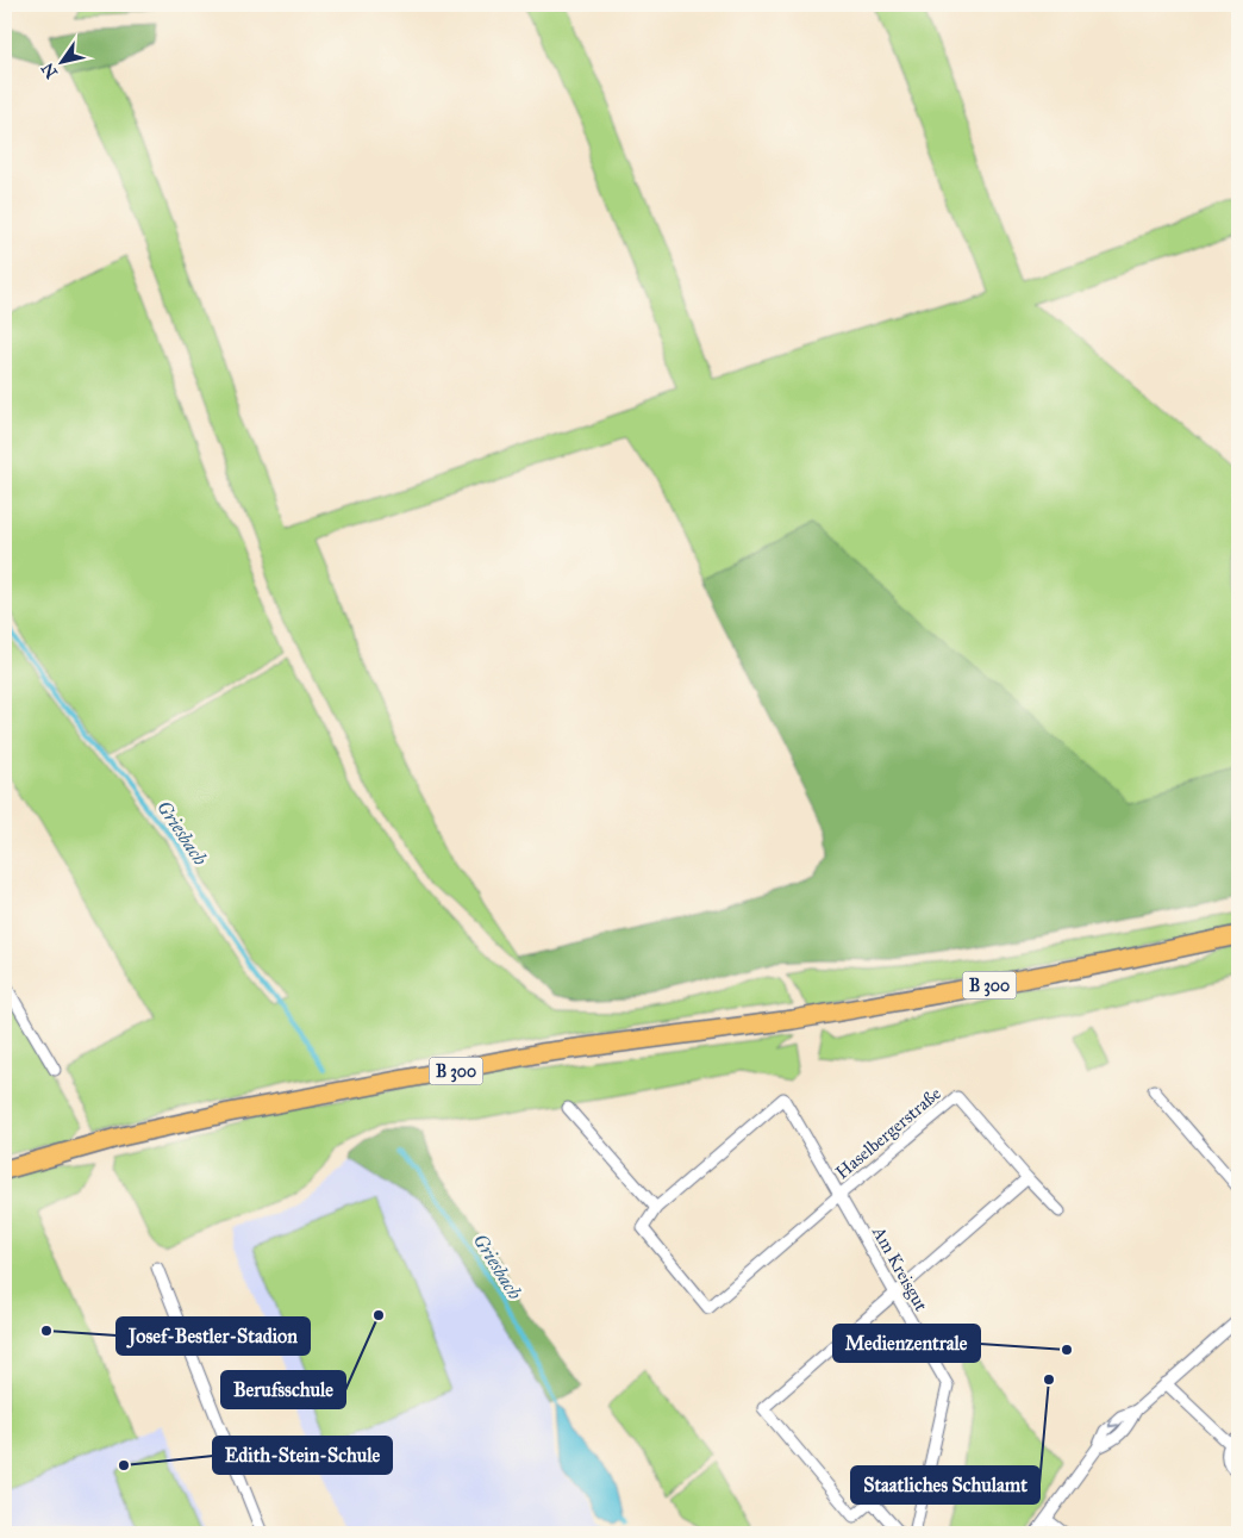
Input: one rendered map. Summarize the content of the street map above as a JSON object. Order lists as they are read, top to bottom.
{
  "streets": {
    "highway": ["B 300"],
    "street": ["Haselbergerstraße", "Am Kreisgut"]
  },
  "crossings": [
    ["Haselbergerstraße", "Am Kreisgut"]
  ],
  "water": ["Griesbach"],
  "places": [
    "Berufsschule",
    "Josef-Bestler-Stadion",
    "Medienzentrale",
    "Staatliches Schulamt",
    "Edith-Stein-Schule"
  ],
  "north": "bottom left"
}
